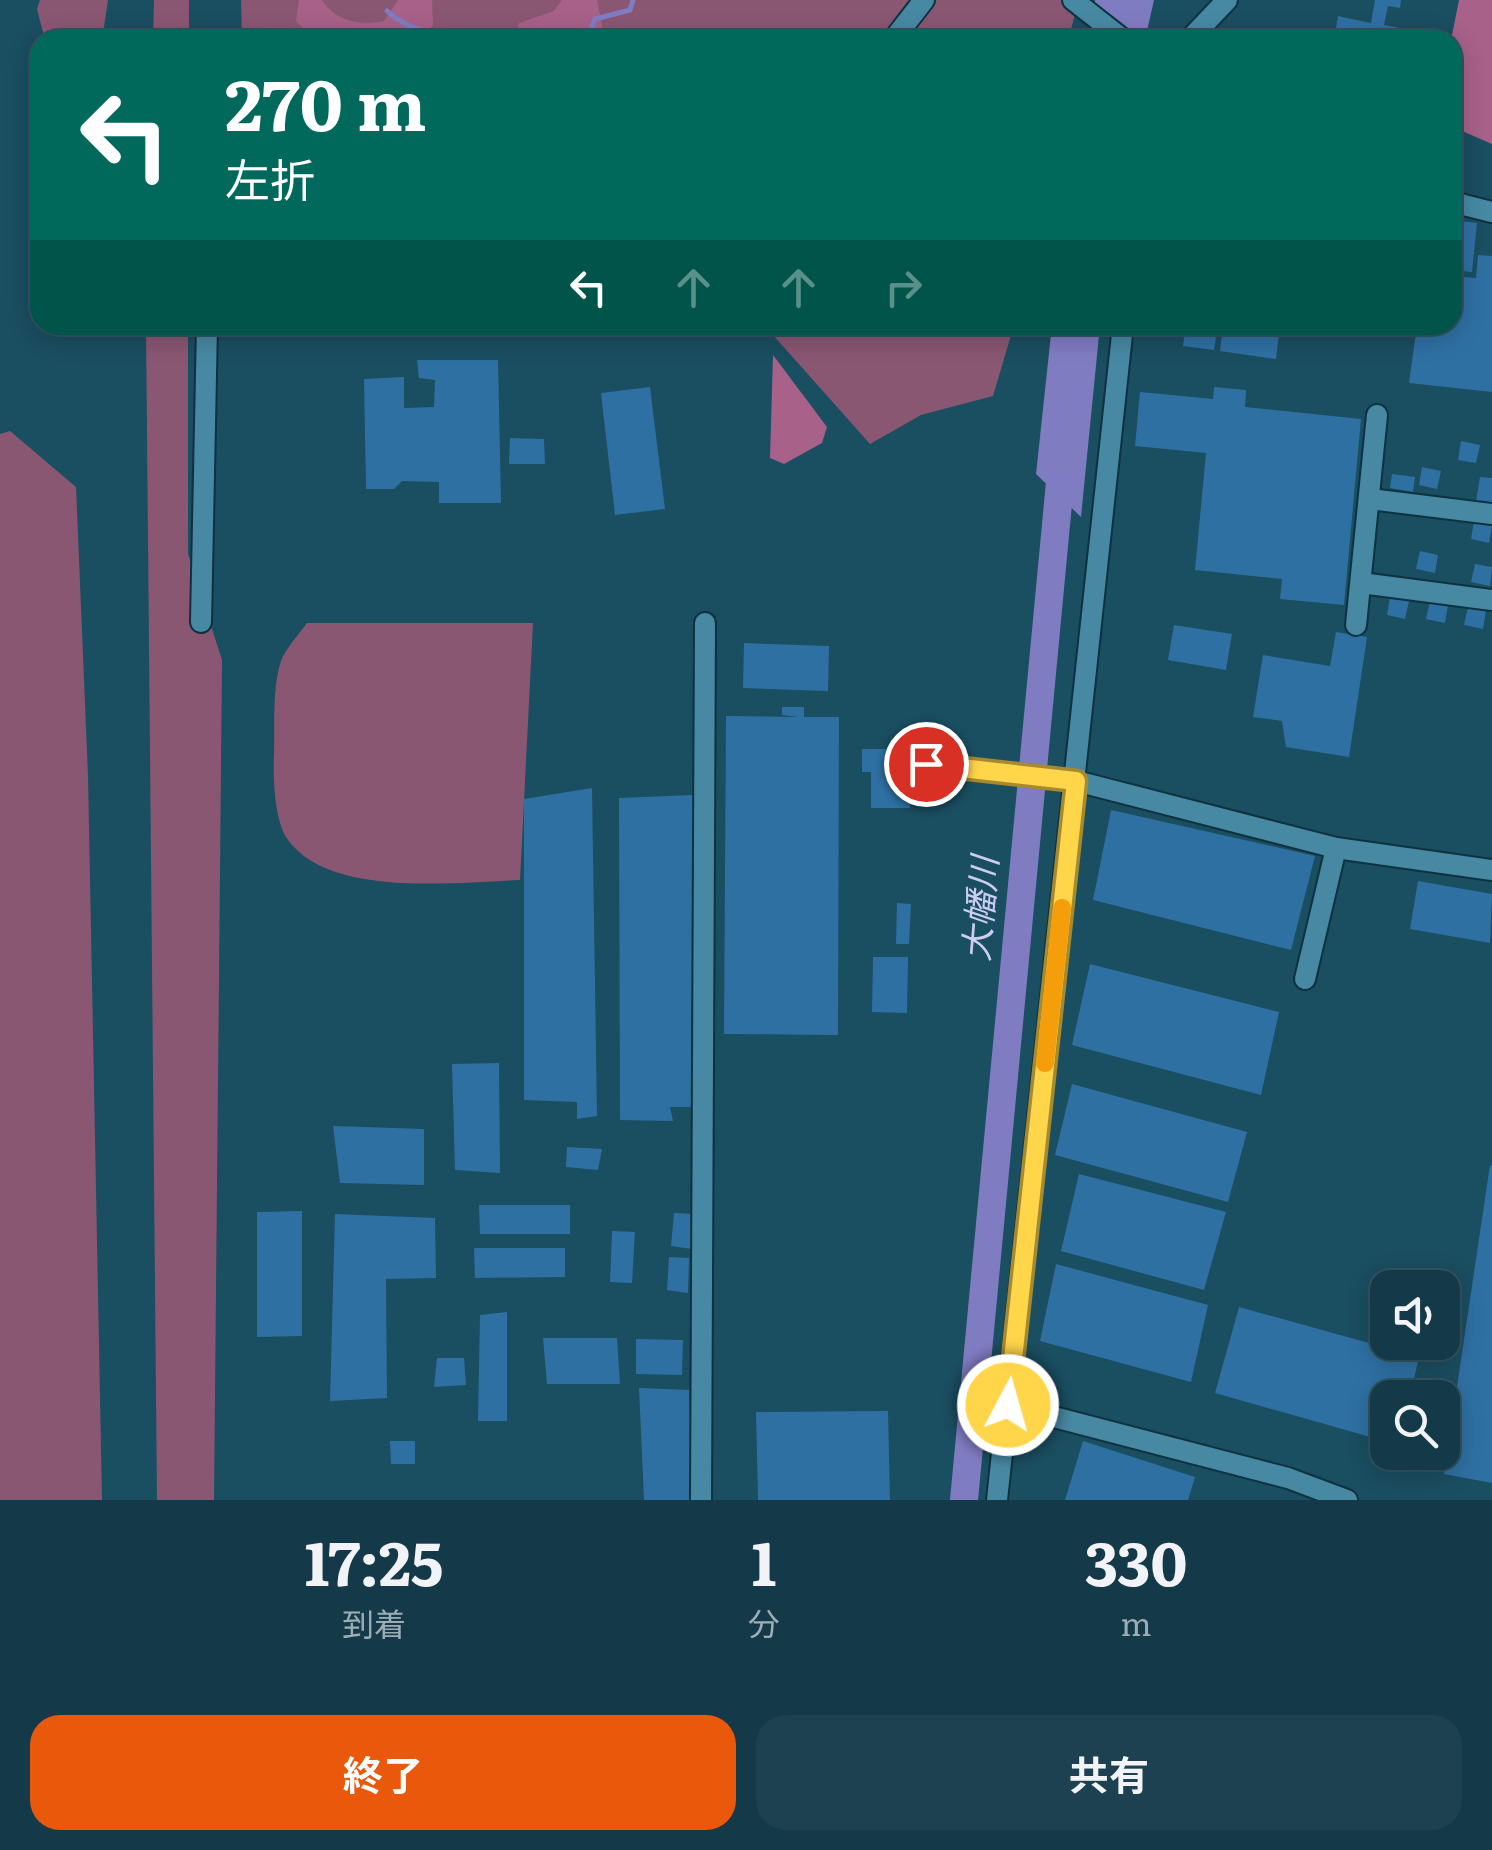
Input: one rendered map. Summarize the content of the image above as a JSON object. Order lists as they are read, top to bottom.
{
  "water": ["大幡川"],
  "page": {
    "turn": ["270 m", "左折"],
    "eta": [
      "17:25",
      "到着",
      "1",
      "分",
      "330",
      "m"
    ],
    "buttons": ["終了", "共有"]
  }
}
